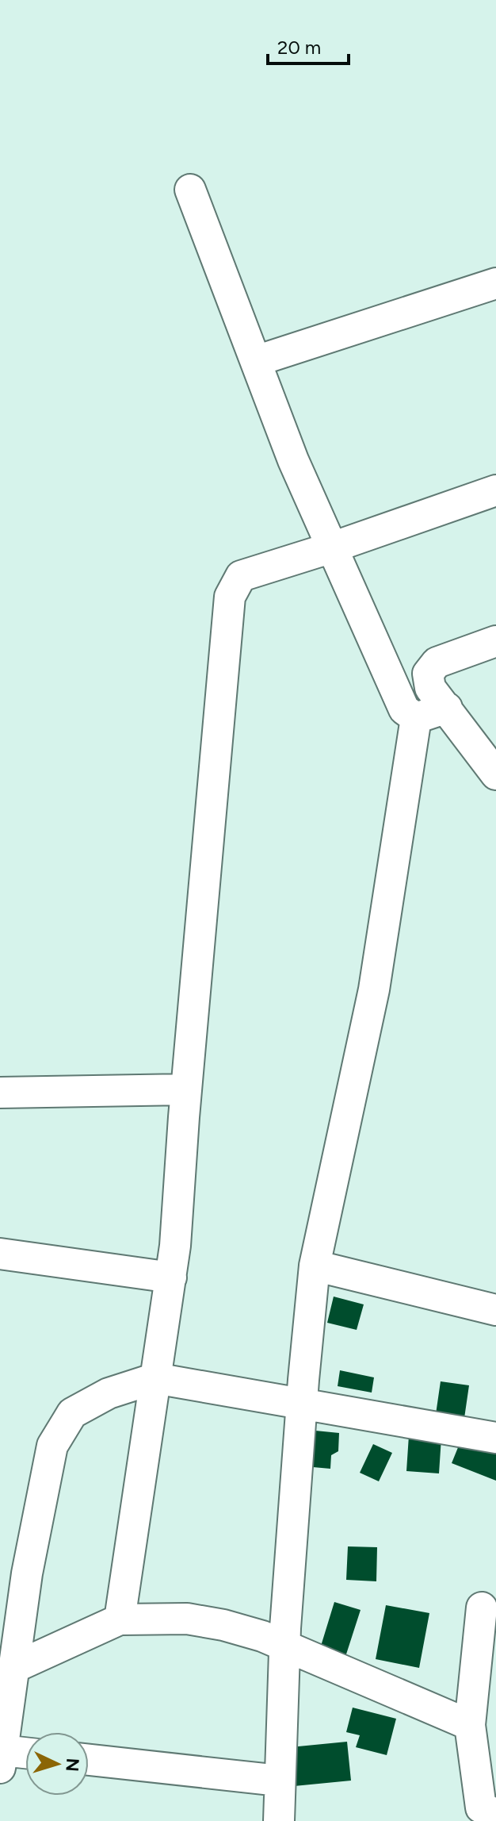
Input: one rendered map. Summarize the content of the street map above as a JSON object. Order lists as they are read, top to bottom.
{
  "scale_bar": "20 m",
  "north": "right"
}
